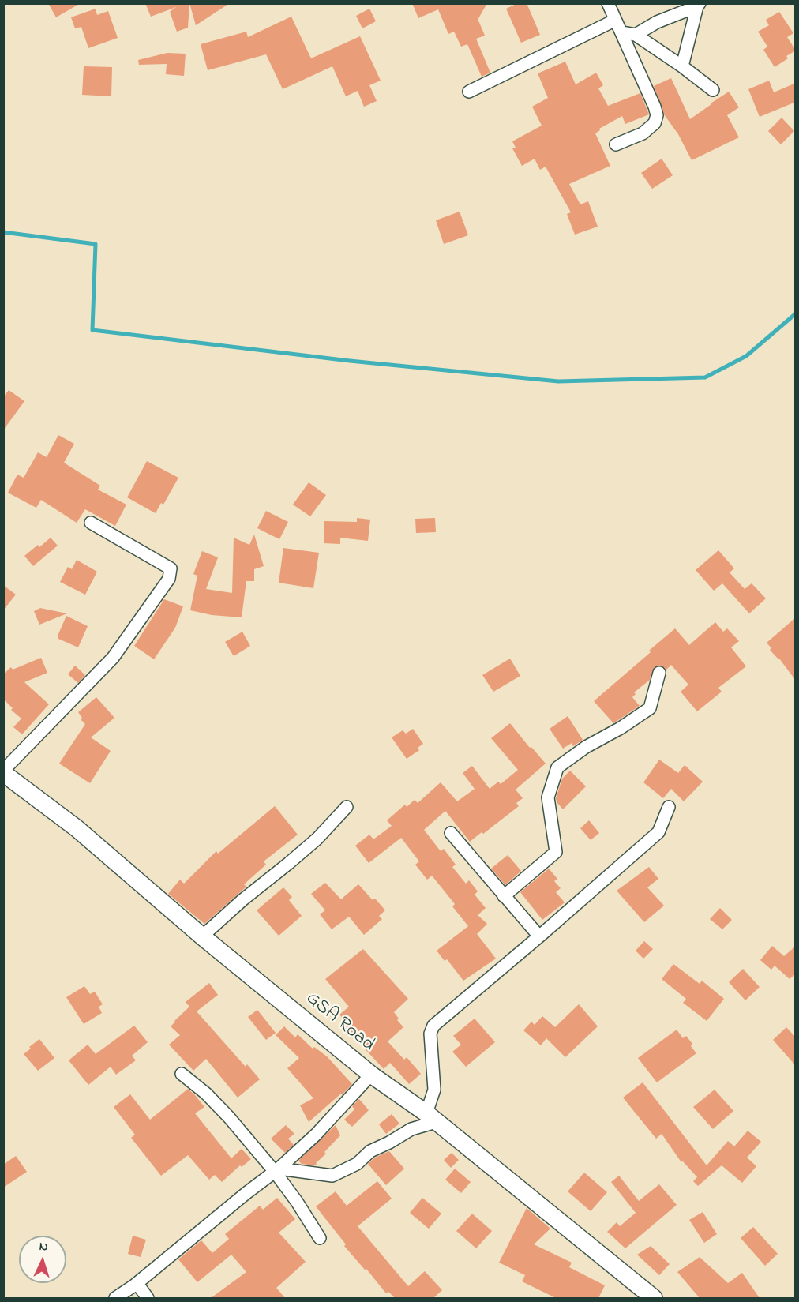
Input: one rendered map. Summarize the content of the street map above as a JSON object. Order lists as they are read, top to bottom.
{
  "streets": {
    "street": ["GSA Road"]
  },
  "north": "top"
}
